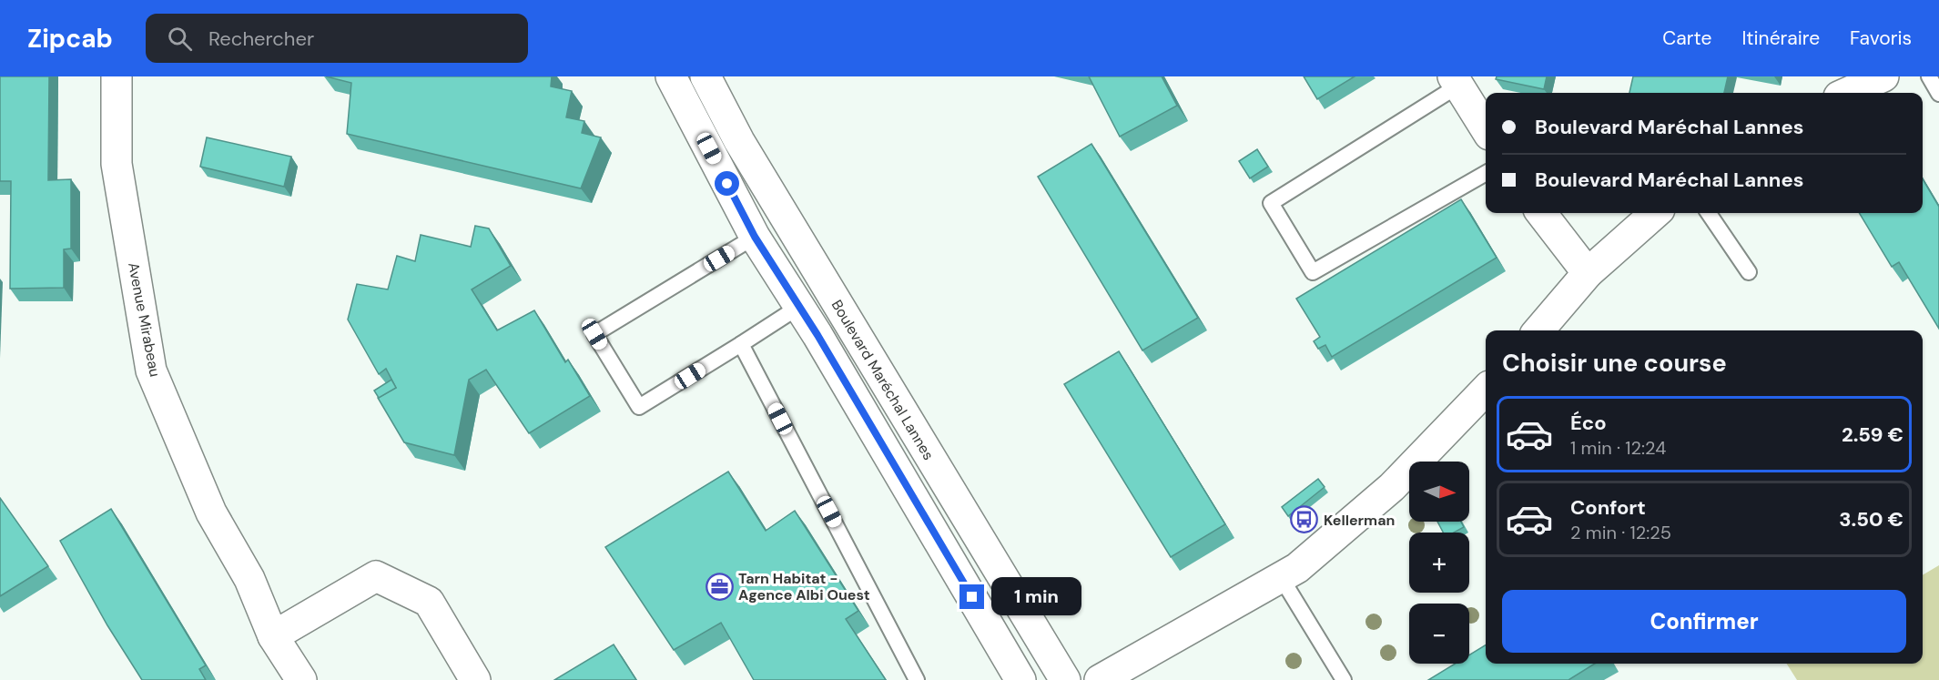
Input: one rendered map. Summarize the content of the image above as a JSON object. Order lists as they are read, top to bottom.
{
  "streets": {
    "street": ["Avenue Mirabeau", "Boulevard Maréchal Lannes"]
  },
  "places": {
    "bus stop": ["Kellerman"],
    "office": ["Tarn Habitat - Agence Albi Ouest"]
  },
  "north": "right",
  "page": {
    "header": "Zipcab",
    "search": "Rechercher",
    "nav": ["Carte", "Itinéraire", "Favoris"],
    "banner": ["Boulevard Maréchal Lannes", "Boulevard Maréchal Lannes"],
    "heading": "Choisir une course",
    "list": [
      {
        "name": "Éco",
        "note": "1 min · 12:24",
        "value": "2.59 €"
      },
      {
        "name": "Confort",
        "note": "2 min · 12:25",
        "value": "3.50 €"
      }
    ],
    "map_buttons": ["+", "−"],
    "bubble": "1 min",
    "buttons": "Confirmer"
  }
}
